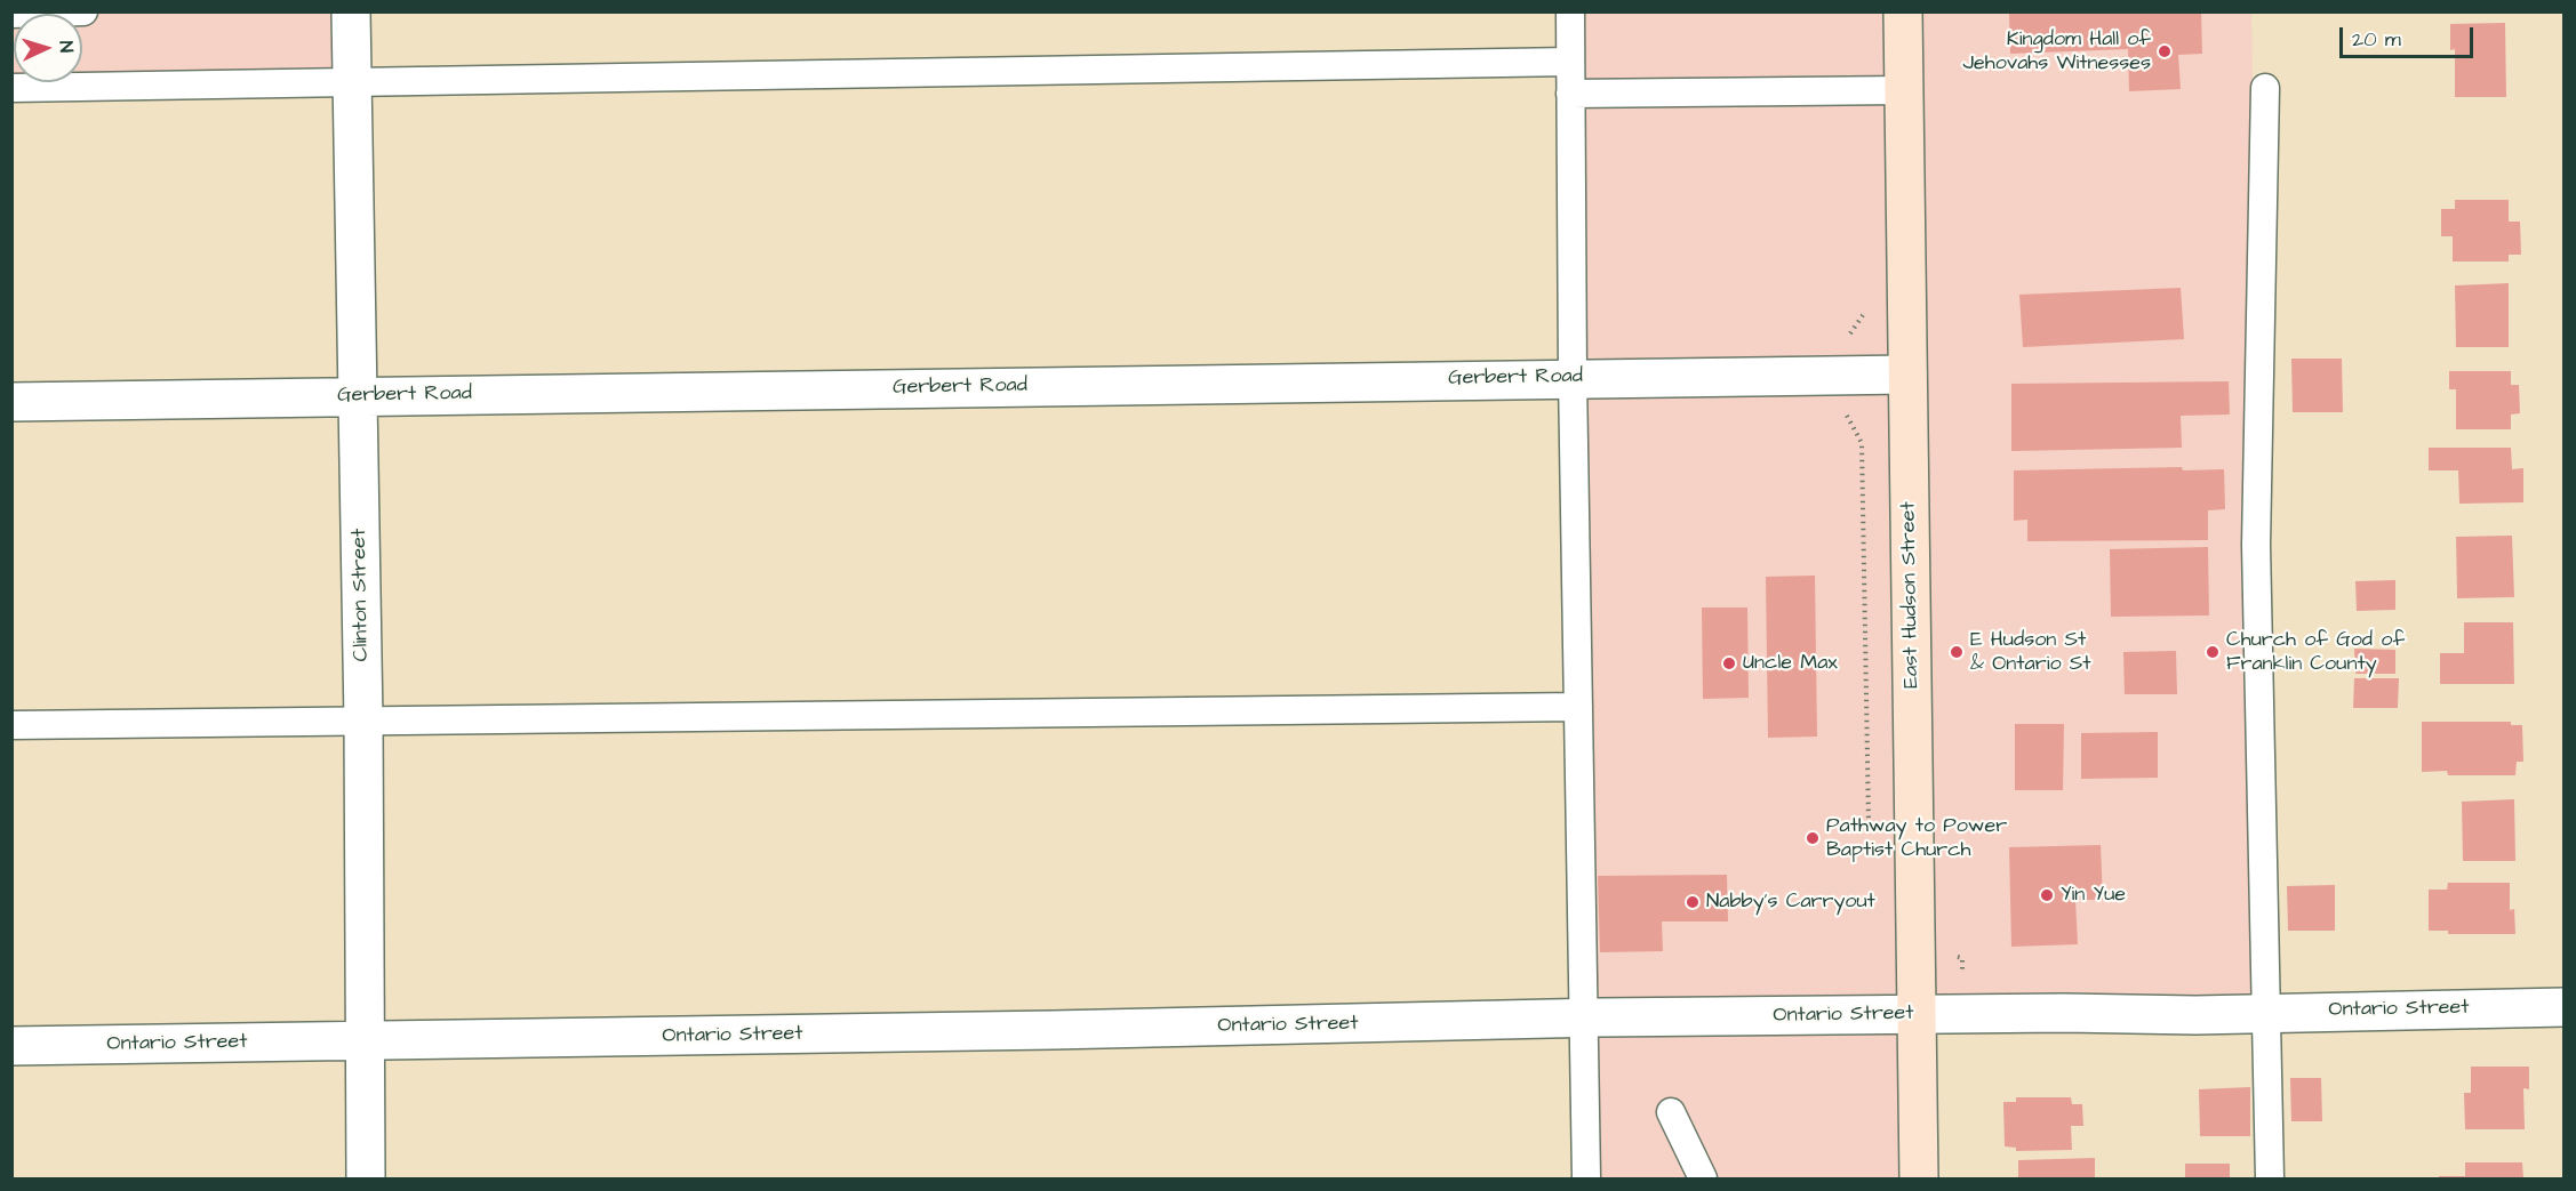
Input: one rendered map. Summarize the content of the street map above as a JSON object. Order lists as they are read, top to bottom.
{
  "streets": {
    "main road": ["East Hudson Street"],
    "street": ["Gerbert Road", "Clinton Street", "Ontario Street"]
  },
  "crossings": [
    ["Gerbert Road", "Clinton Street"],
    ["Gerbert Road", "East Hudson Street"],
    ["Clinton Street", "Ontario Street"],
    ["East Hudson Street", "Ontario Street"]
  ],
  "places": [
    "Kingdom Hall of Jehovahs Witnesses",
    "E Hudson St & Ontario St",
    "Church of God of Franklin County",
    "Uncle Max",
    "Pathway to Power Baptist Church",
    "Yin Yue",
    "Nabby's Carryout"
  ],
  "scale_bar": "20 m",
  "north": "right"
}
